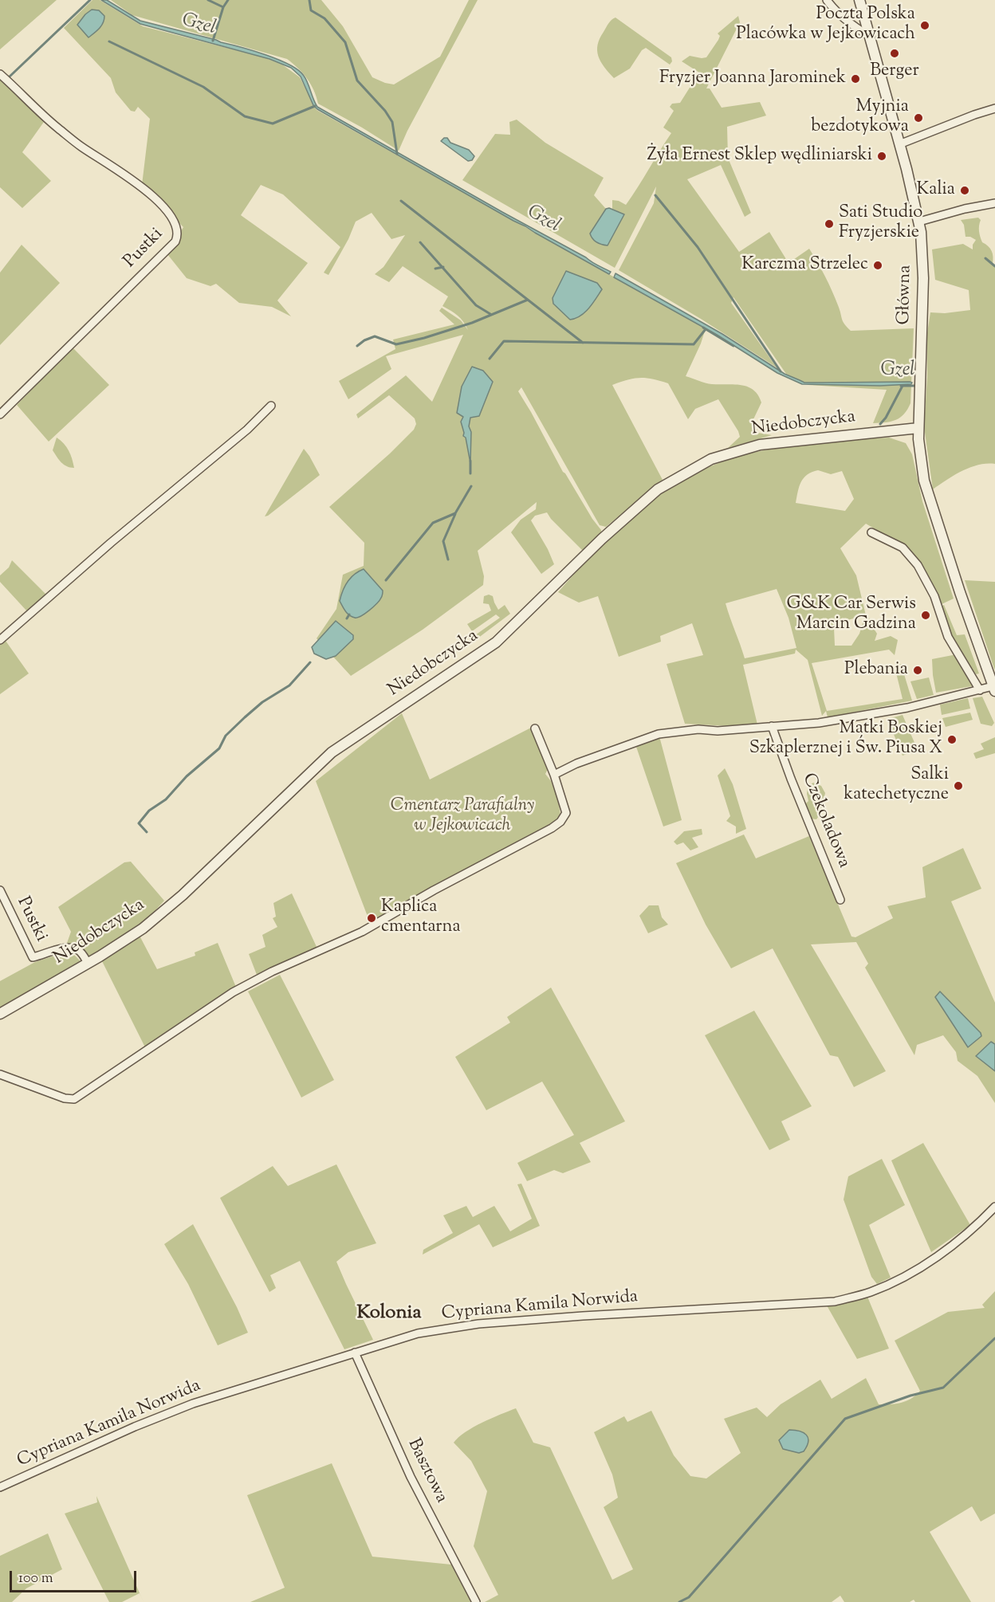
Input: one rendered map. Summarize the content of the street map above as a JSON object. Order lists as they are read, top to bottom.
{
  "streets": {
    "street": [
      "Pustki",
      "Główna",
      "Niedobczycka",
      "Czekoladowa",
      "Cypriana Kamila Norwida",
      "Basztowa"
    ]
  },
  "crossings": [
    ["Pustki", "Niedobczycka"],
    ["Główna", "Niedobczycka"],
    ["Cypriana Kamila Norwida", "Basztowa"]
  ],
  "districts": ["Kolonia"],
  "water": ["Gzel"],
  "parks": ["Cmentarz Parafialny w Jejkowicach"],
  "places": [
    "Poczta Polska Placówka w Jejkowicach",
    "Berger",
    "Fryzjer Joanna Jarominek",
    "Myjnia bezdotykowa",
    "Żyła Ernest Sklep wędliniarski",
    "Kalia",
    "Sati Studio Fryzjerskie",
    "Karczma Strzelec",
    "G&K Car Serwis Marcin Gadzina",
    "Plebania",
    "Matki Boskiej Szkaplerznej i Św. Piusa X",
    "Salki katechetyczne",
    "Kaplica cmentarna"
  ],
  "scale_bar": "100 m"
}
